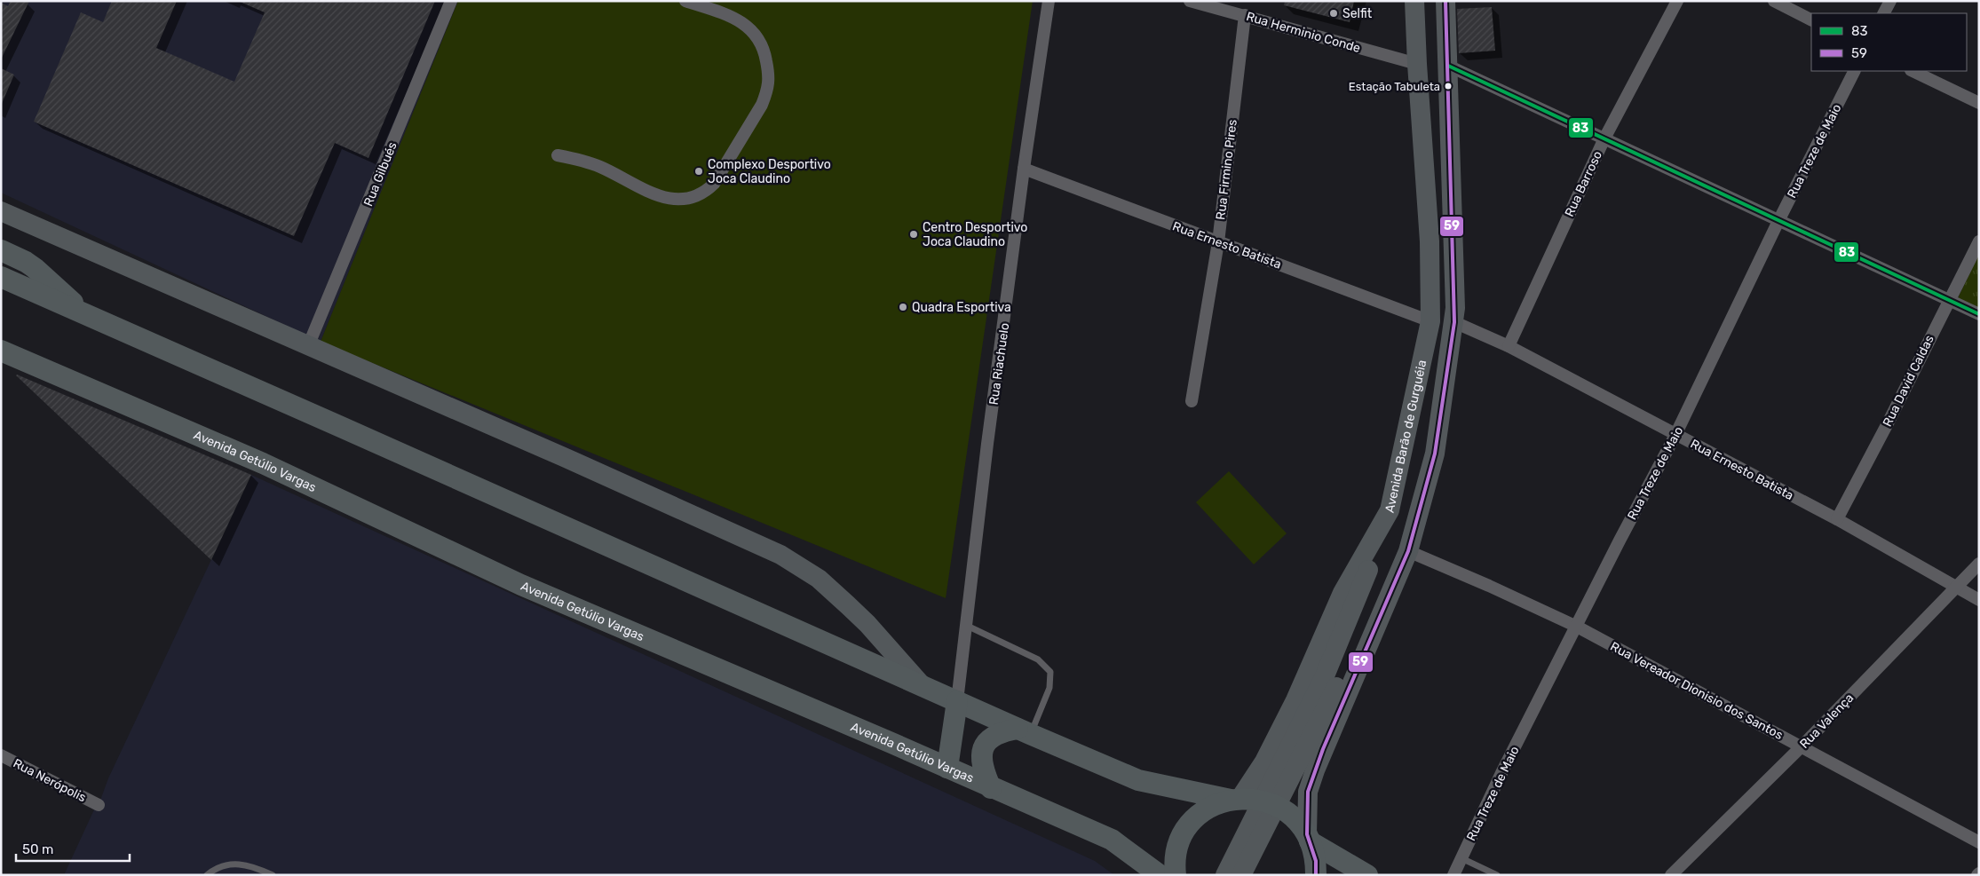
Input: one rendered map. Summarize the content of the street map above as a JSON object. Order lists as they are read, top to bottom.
{
  "streets": {
    "highway": ["Avenida Getúlio Vargas"],
    "main road": ["Avenida Barão de Gurguéia"],
    "street": [
      "Rua Herminio Conde",
      "Rua Treze de Maio",
      "Rua Firmino Pires",
      "Rua Gilbués",
      "Rua Barroso",
      "Rua Ernesto Batista",
      "Rua Riachuelo",
      "Rua David Caldas",
      "Rua Vereador Dionisio dos Santos",
      "Rua Valença",
      "Rua Nerópolis"
    ]
  },
  "crossings": [
    ["Rua Herminio Conde", "Rua Firmino Pires"],
    ["Rua Herminio Conde", "Avenida Barão de Gurguéia"],
    ["Rua Treze de Maio", "Rua Ernesto Batista"],
    ["Rua Treze de Maio", "Rua Vereador Dionisio dos Santos"],
    ["Rua Firmino Pires", "Rua Ernesto Batista"],
    ["Rua Barroso", "Rua Ernesto Batista"],
    ["Rua Ernesto Batista", "Rua Riachuelo"],
    ["Rua Ernesto Batista", "Rua David Caldas"],
    ["Rua Ernesto Batista", "Avenida Barão de Gurguéia"],
    ["Rua Ernesto Batista", "Rua Valença"],
    ["Rua Vereador Dionisio dos Santos", "Rua Valença"]
  ],
  "places": [
    "Selfit",
    "Estação Tabuleta",
    "Complexo Desportivo Joca Claudino",
    "Centro Desportivo Joca Claudino",
    "Quadra Esportiva"
  ],
  "lines": ["transit line 59", "transit line 83"],
  "legend": ["83", "59"],
  "scale_bar": "50 m"
}
